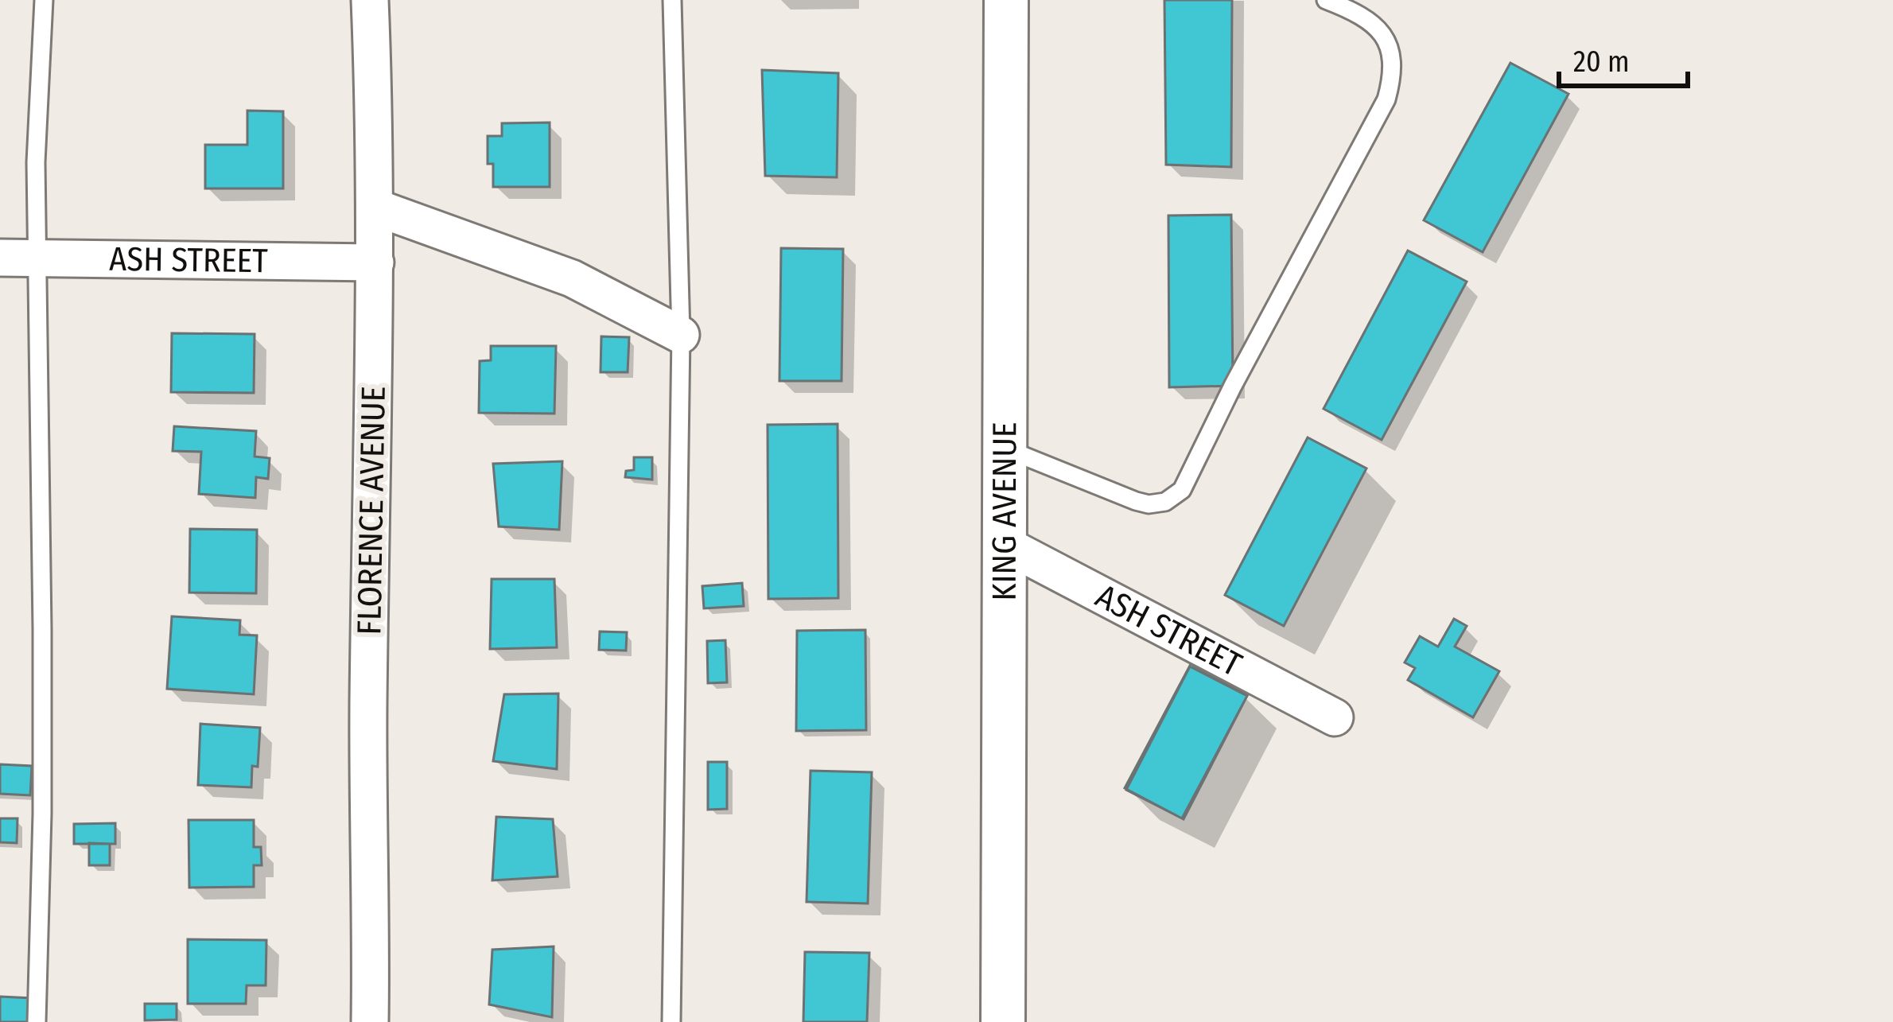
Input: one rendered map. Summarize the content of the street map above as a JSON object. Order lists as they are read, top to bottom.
{
  "streets": {
    "street": ["ASH STREET", "FLORENCE AVENUE", "KING AVENUE"]
  },
  "crossings": [
    ["ASH STREET", "FLORENCE AVENUE"],
    ["ASH STREET", "KING AVENUE"]
  ],
  "scale_bar": "20 m"
}
